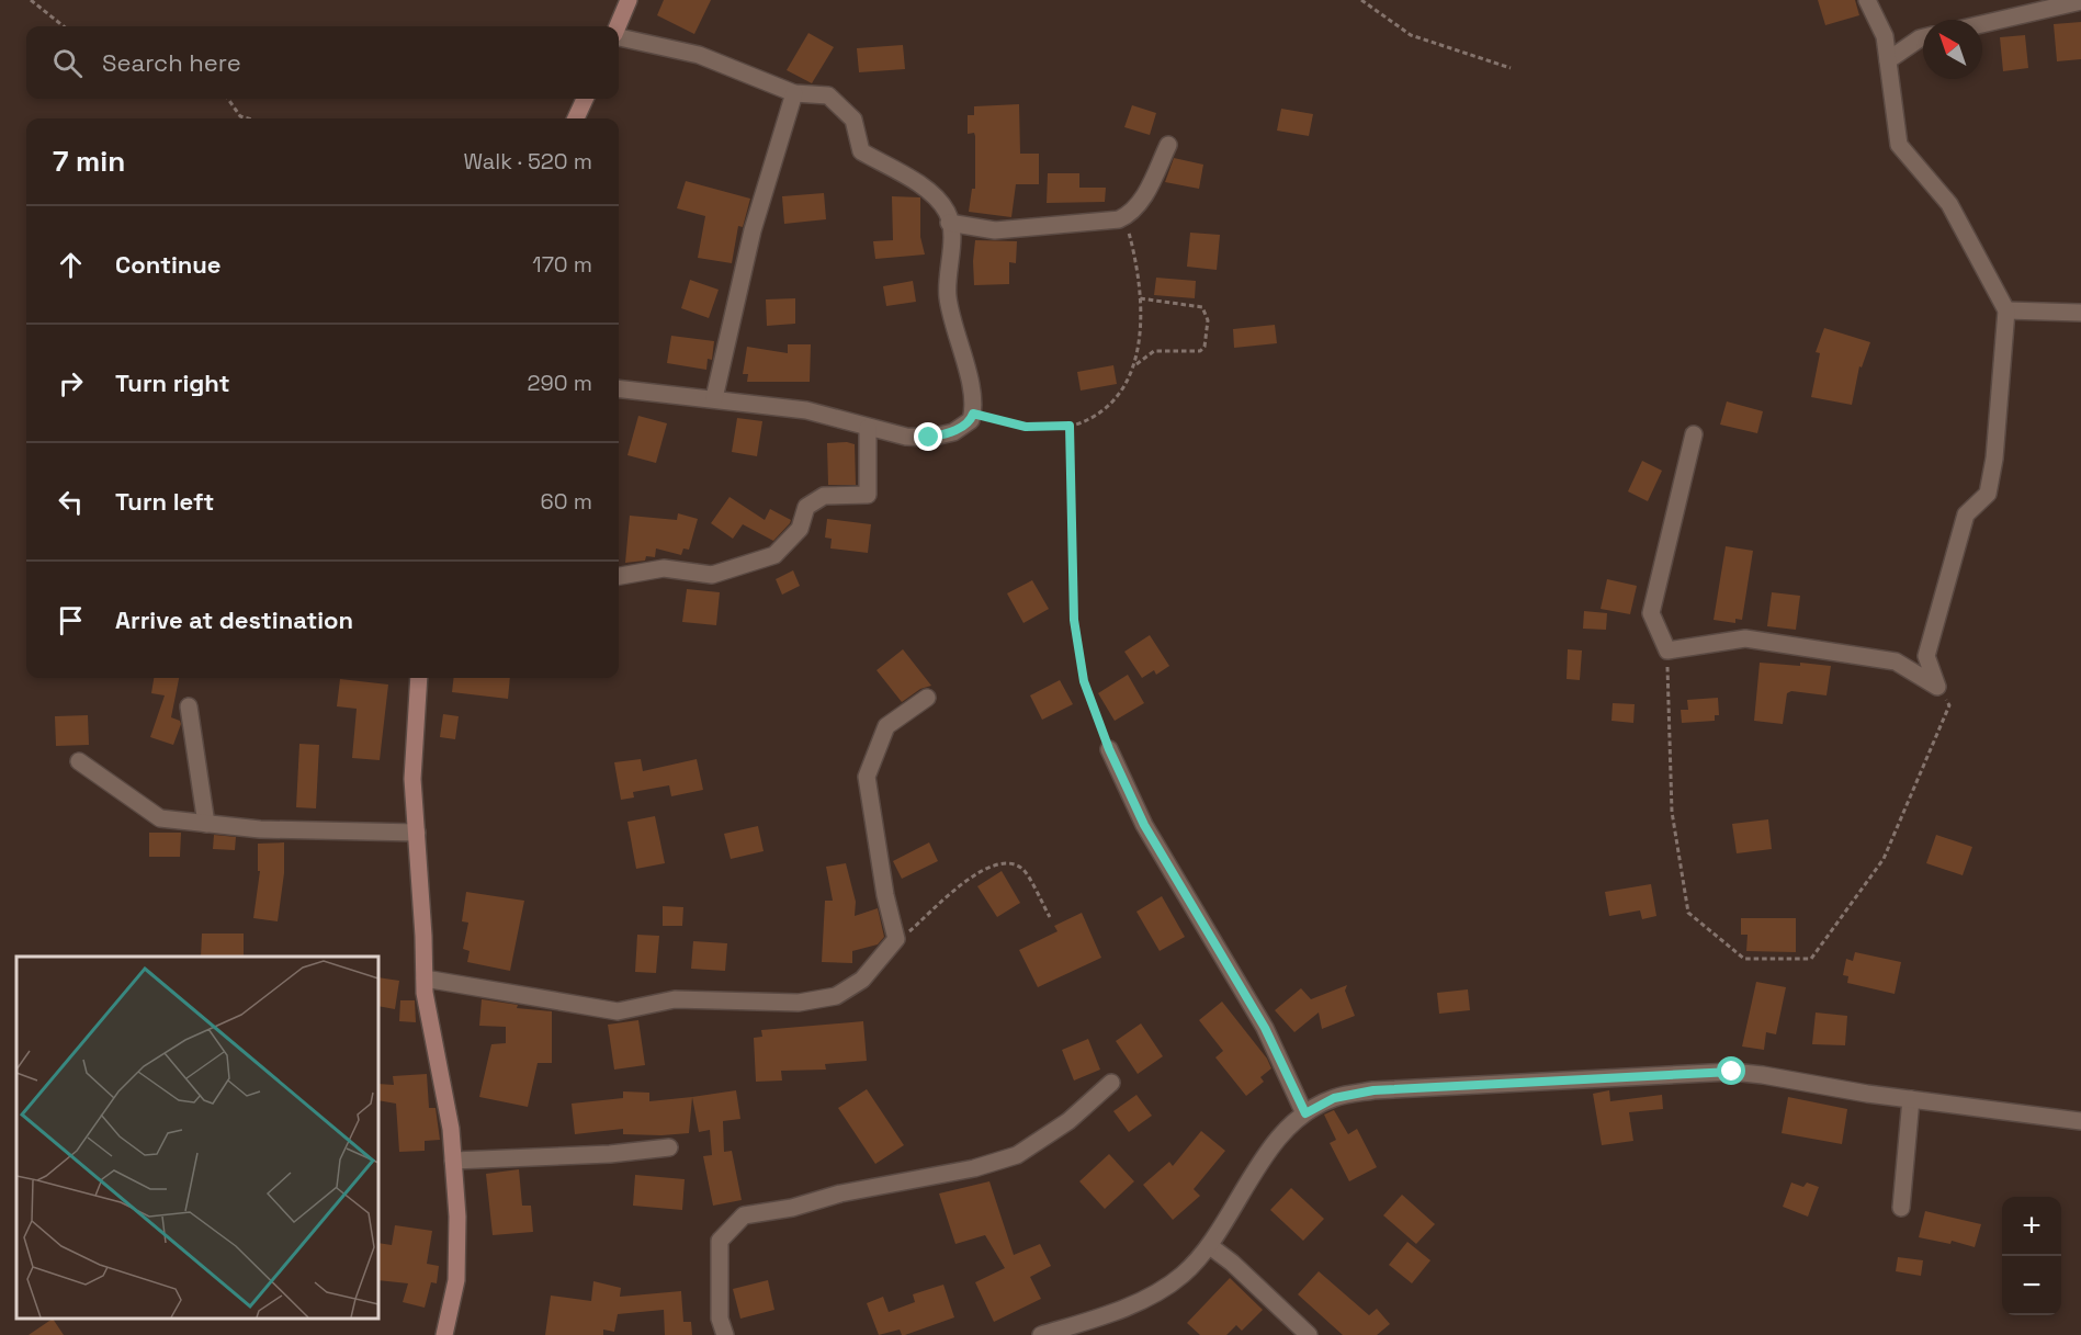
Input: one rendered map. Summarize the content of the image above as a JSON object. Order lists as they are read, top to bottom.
{
  "north": "top left",
  "page": {
    "search": "Search here",
    "heading": ["7 min", "Walk · 520 m"],
    "list": [
      ["Continue", "170 m"],
      ["Turn right", "290 m"],
      ["Turn left", "60 m"],
      "Arrive at destination"
    ],
    "map_buttons": ["+", "−"]
  }
}
